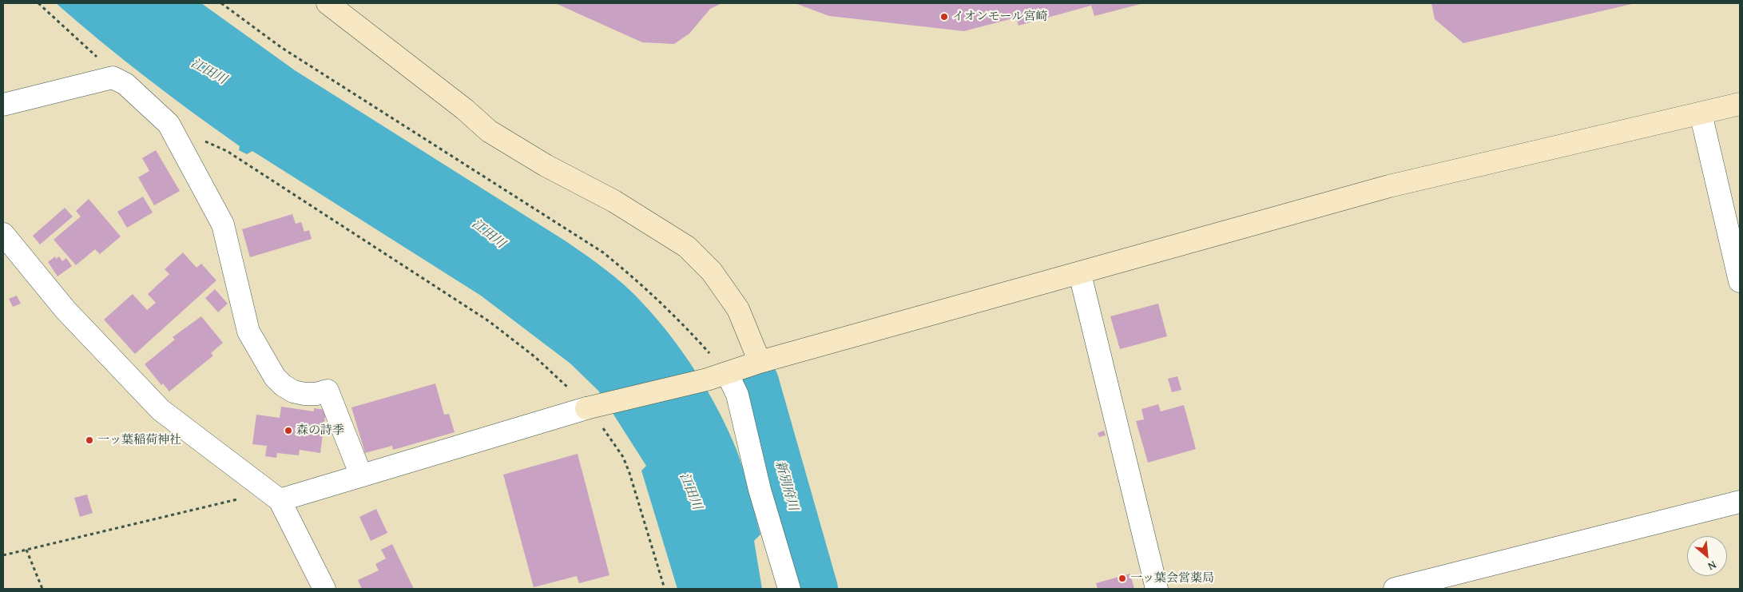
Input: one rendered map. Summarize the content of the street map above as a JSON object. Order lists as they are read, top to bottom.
{
  "water": ["江田川", "新別府川"],
  "places": [
    "イオンモール宮崎",
    "森の詩季",
    "一ッ葉稲荷神社",
    "一ッ葉会営薬局"
  ],
  "north": "bottom right"
}
